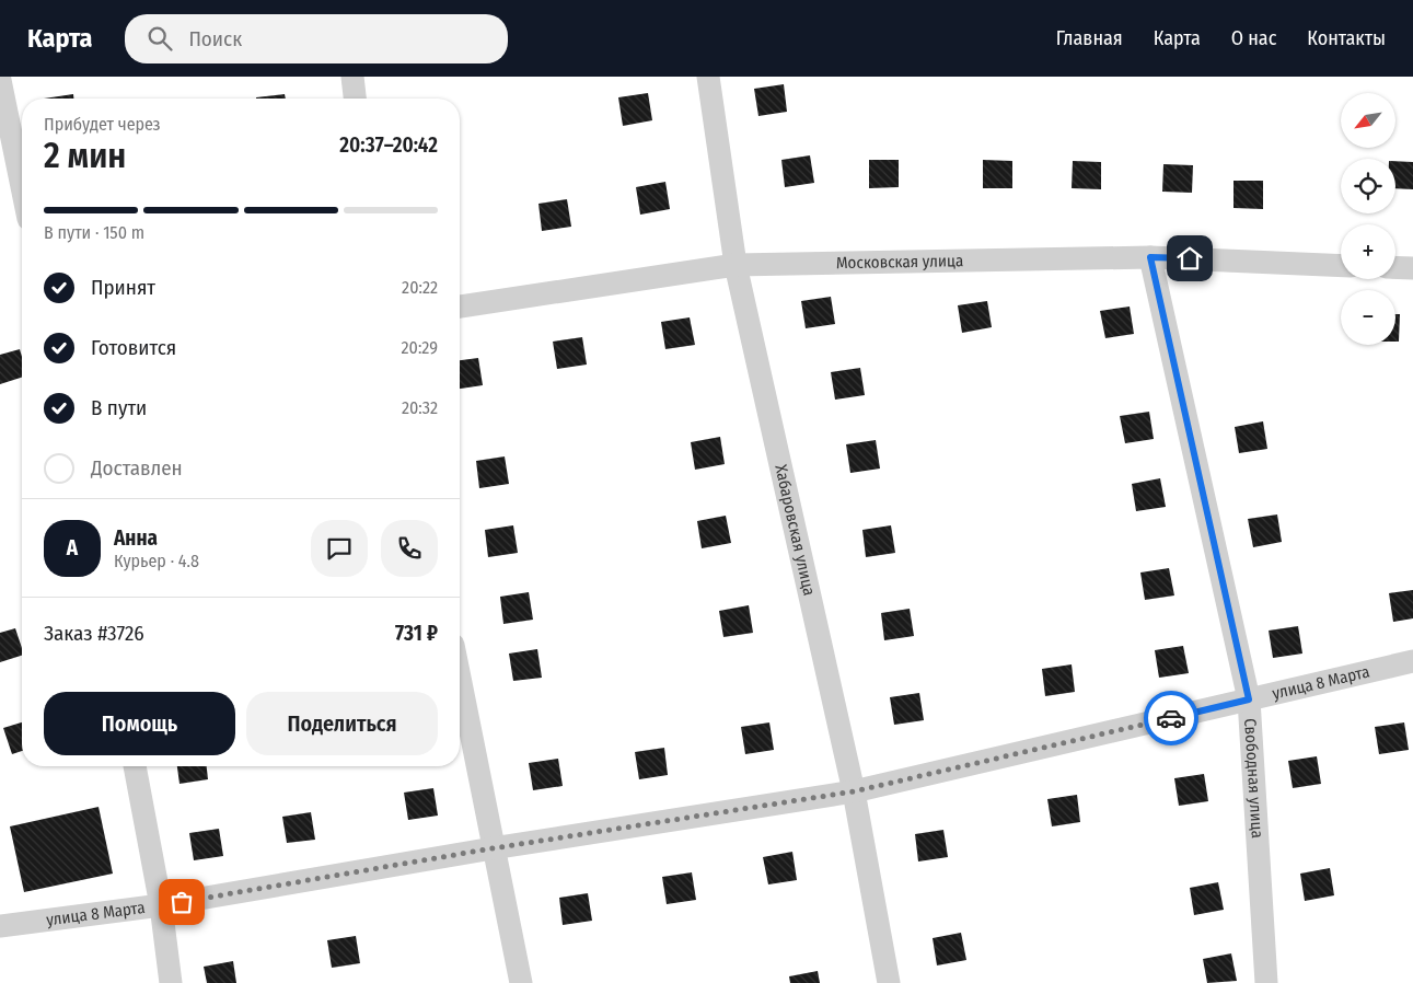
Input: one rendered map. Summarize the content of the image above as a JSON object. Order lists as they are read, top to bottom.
{
  "streets": {
    "street": [
      "Московская улица",
      "Хабаровская улица",
      "улица 8 Марта",
      "Свободная улица"
    ]
  },
  "crossings": [
    ["Московская улица", "Хабаровская улица"],
    ["Московская улица", "Свободная улица"],
    ["Хабаровская улица", "улица 8 Марта"],
    ["улица 8 Марта", "Свободная улица"]
  ],
  "north": "bottom left",
  "page": {
    "header": "Карта",
    "search": "Поиск",
    "nav": [
      "Главная",
      "Карта",
      "О нас",
      "Контакты"
    ],
    "map_buttons": ["+", "−"],
    "heading": ["2 мин", "Прибудет через", "20:37–20:42"],
    "panel": [
      "Анна",
      "Курьер · 4.8",
      "Заказ #3726",
      "731 ₽"
    ],
    "bar": "В пути · 150 m",
    "list": [
      ["Принят", "20:22"],
      ["Готовится", "20:29"],
      ["В пути", "20:32"],
      "Доставлен"
    ],
    "round": "А",
    "buttons": ["Помощь", "Поделиться"]
  }
}
